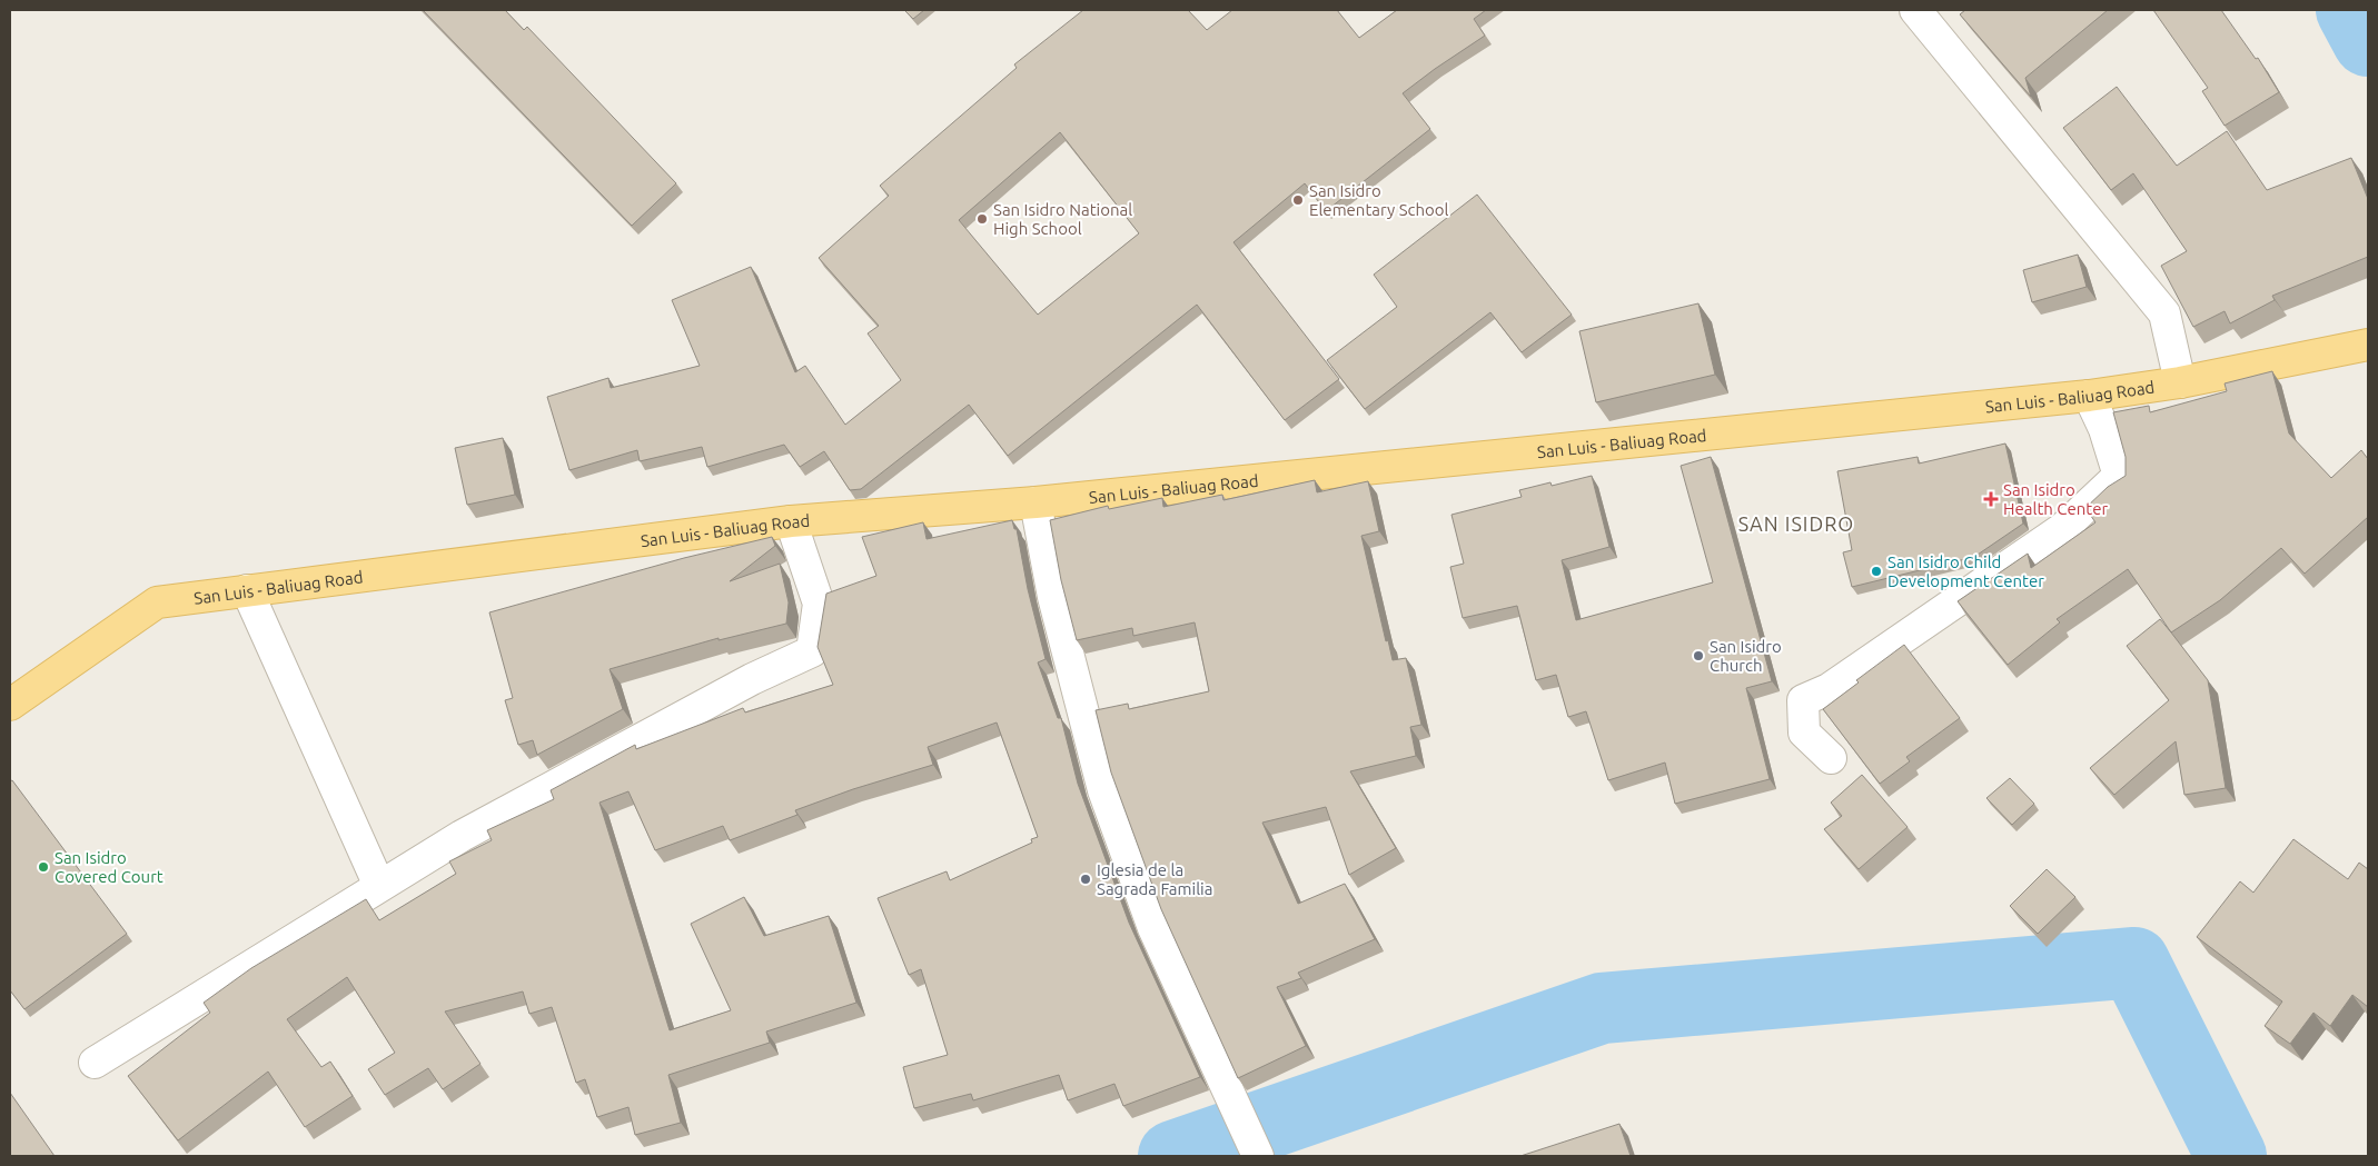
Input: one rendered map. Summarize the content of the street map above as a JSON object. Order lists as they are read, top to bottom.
{
  "streets": {
    "main road": ["San Luis - Baliuag Road"]
  },
  "districts": ["SAN ISIDRO"],
  "places": {
    "other": [
      "San Isidro Elementary School",
      "San Isidro National High School",
      "San Isidro Child Development Center",
      "San Isidro Church",
      "San Isidro Covered Court",
      "Iglesia de la Sagrada Familia"
    ],
    "health": ["San Isidro Health Center"]
  }
}
